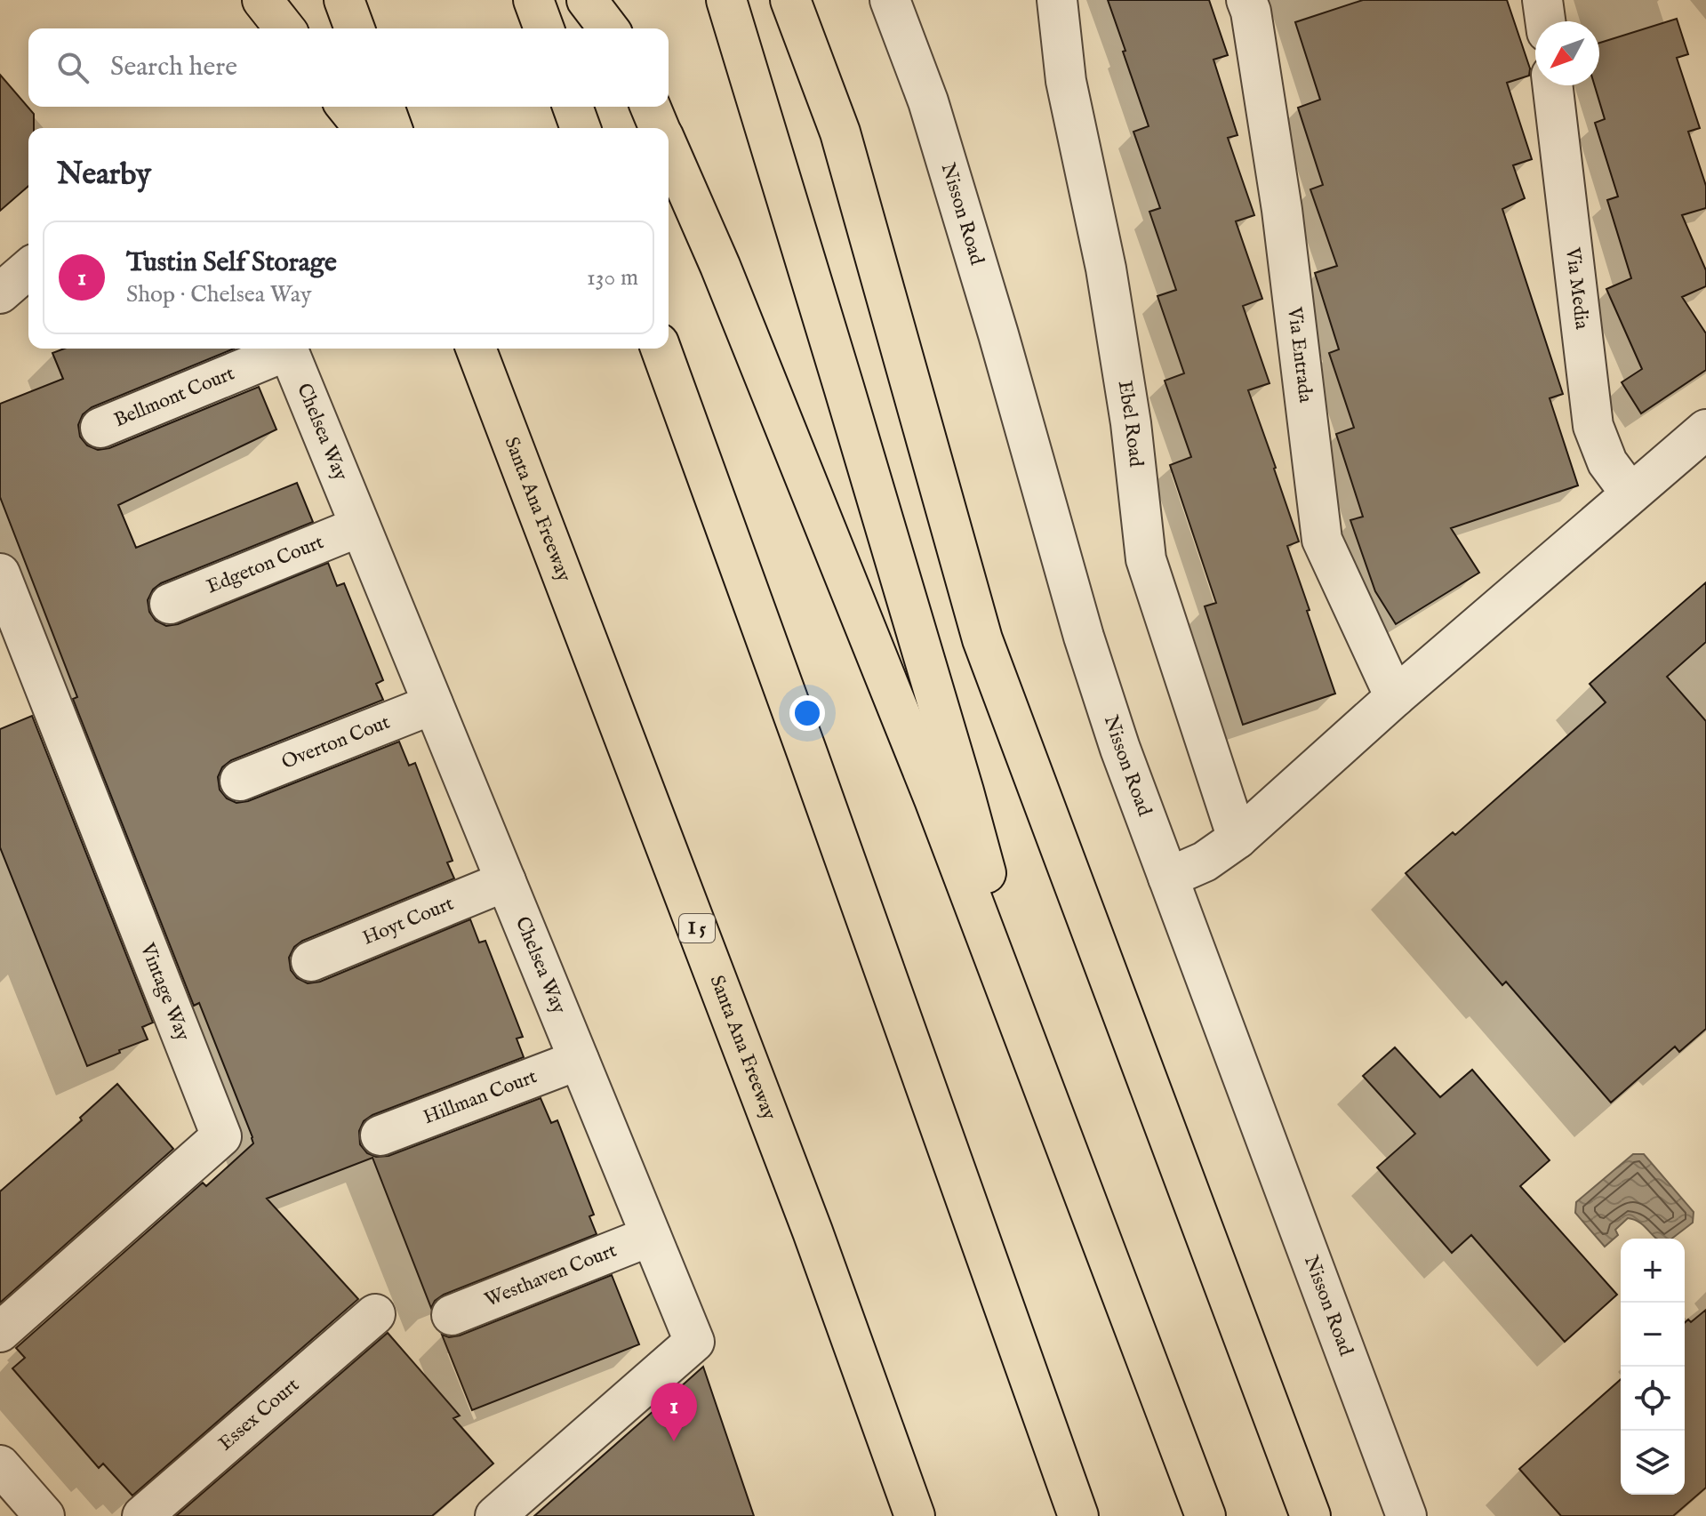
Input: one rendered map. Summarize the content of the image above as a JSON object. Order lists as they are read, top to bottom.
{
  "streets": {
    "highway": ["Santa Ana Freeway", "I 5"],
    "street": [
      "Nisson Road",
      "Via Media",
      "Via Entrada",
      "Bellmont Court",
      "Ebel Road",
      "Chelsea Way",
      "Edgeton Court",
      "Overton Cout",
      "Hoyt Court",
      "Vintage Way",
      "Hillman Court",
      "Westhaven Court",
      "Essex Court"
    ]
  },
  "crossings": [
    ["Chelsea Way", "Edgeton Court"],
    ["Chelsea Way", "Overton Cout"],
    ["Chelsea Way", "Hoyt Court"],
    ["Chelsea Way", "Hillman Court"],
    ["Chelsea Way", "Westhaven Court"]
  ],
  "north": "bottom left",
  "page": {
    "search": "Search here",
    "heading": "Nearby",
    "list": [
      {
        "mark": "1",
        "name": "Tustin Self Storage",
        "note": "Shop · Chelsea Way",
        "value": "130 m"
      }
    ],
    "map_buttons": ["+", "−"],
    "pins": "1"
  }
}
